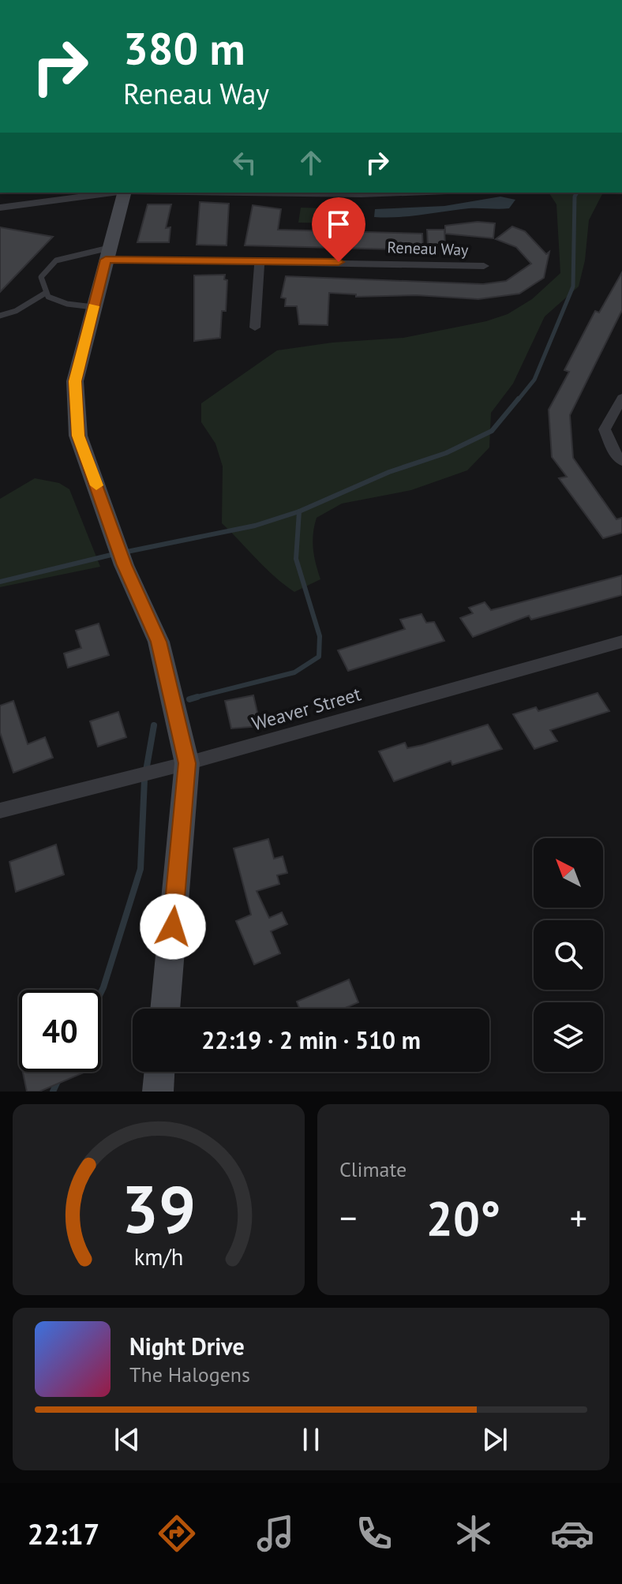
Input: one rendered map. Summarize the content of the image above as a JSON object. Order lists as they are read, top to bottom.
{
  "streets": {
    "street": ["Reneau Way", "Weaver Street"]
  },
  "north": "top left",
  "page": {
    "turn": ["380 m", "Reneau Way"],
    "limit": "40",
    "trip": "22:19 · 2 min · 510 m",
    "tile": "Climate",
    "heat": ["−", "20°", "+"],
    "song": ["Night Drive", "The Halogens"],
    "tabs": "22:17",
    "gauge": ["39", "km/h"]
  }
}
